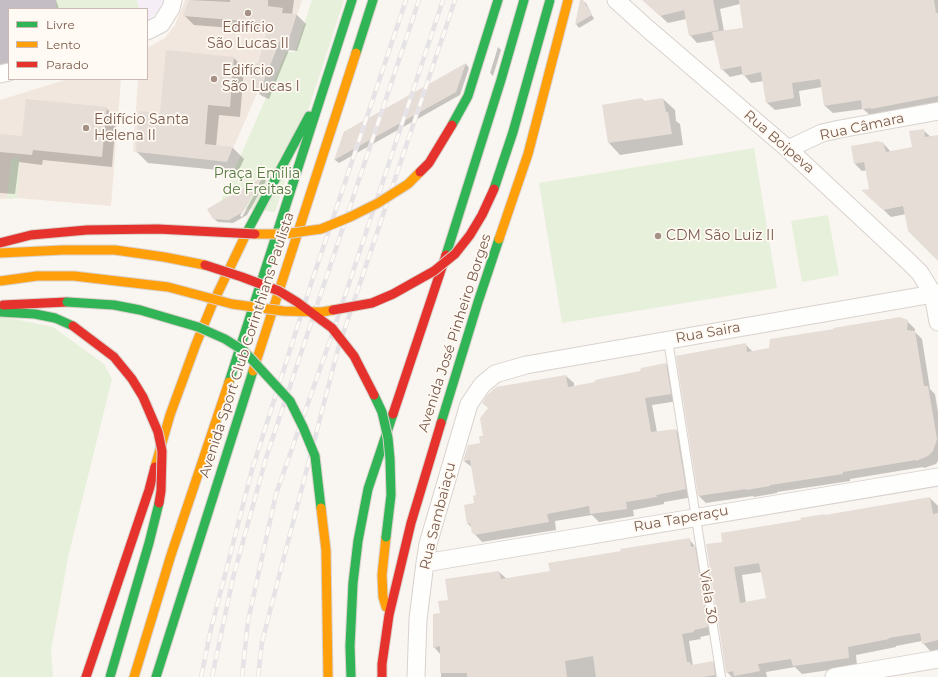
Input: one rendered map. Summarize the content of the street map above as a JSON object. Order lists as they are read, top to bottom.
{
  "streets": {
    "main road": ["Avenida José Pinheiro Borges", "Avenida Sport Club Corinthians Paulista"],
    "street": [
      "Rua Câmara",
      "Rua Boipeva",
      "Rua Saira",
      "Rua Sambaiaçu",
      "Rua Taperaçu"
    ],
    "lane": ["Viela 30"]
  },
  "crossings": [
    ["Rua Câmara", "Rua Boipeva"],
    ["Rua Boipeva", "Rua Saira"],
    ["Rua Saira", "Rua Sambaiaçu"],
    ["Rua Saira", "Viela 30"],
    ["Rua Sambaiaçu", "Rua Taperaçu"],
    ["Rua Taperaçu", "Viela 30"]
  ],
  "parks": ["Praça Emilia de Freitas"],
  "places": [
    "Edifício São Lucas II",
    "Edifício São Lucas I",
    "Edifício Santa Helena II",
    "CDM São Luiz II"
  ],
  "legend": ["Livre", "Lento", "Parado"]
}
